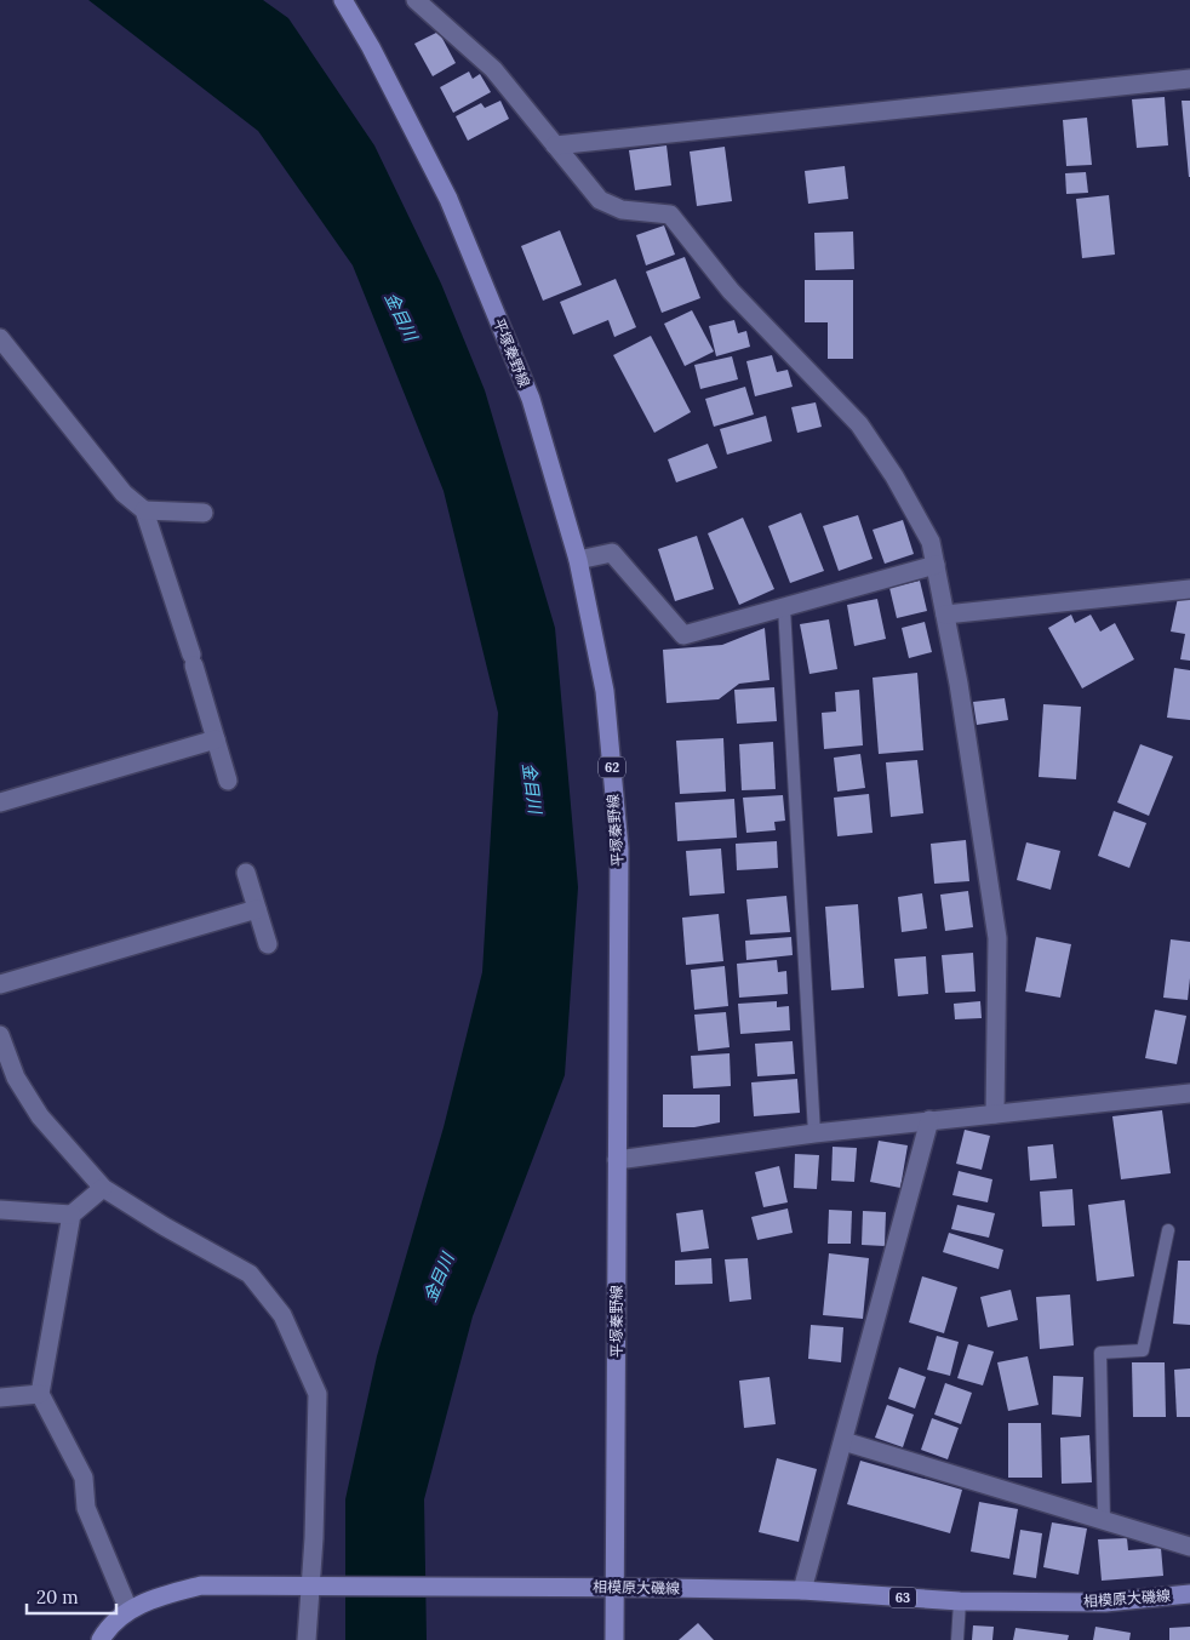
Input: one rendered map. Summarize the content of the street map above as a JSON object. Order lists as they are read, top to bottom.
{
  "streets": {
    "main road": [
      "平塚秦野線",
      "62",
      "相模原大磯線",
      "63"
    ]
  },
  "crossings": [
    ["平塚秦野線", "相模原大磯線"]
  ],
  "water": ["金目川"],
  "scale_bar": "20 m"
}
